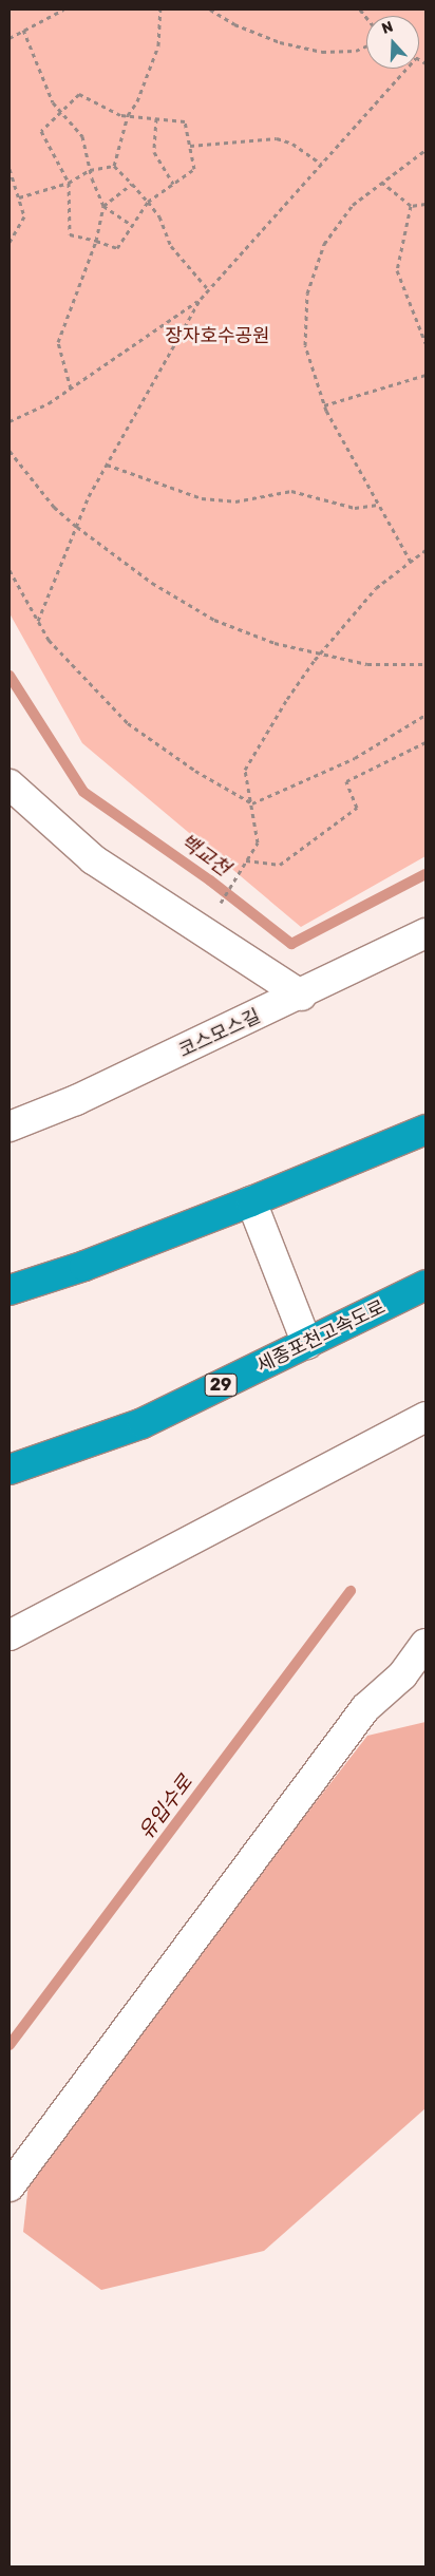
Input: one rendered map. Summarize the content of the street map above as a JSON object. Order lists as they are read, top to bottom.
{
  "streets": {
    "highway": ["세종포천고속도로", "29"],
    "street": ["코스모스길"]
  },
  "water": ["백교천", "유입수로"],
  "parks": ["장자호수공원"],
  "north": "top"
}
